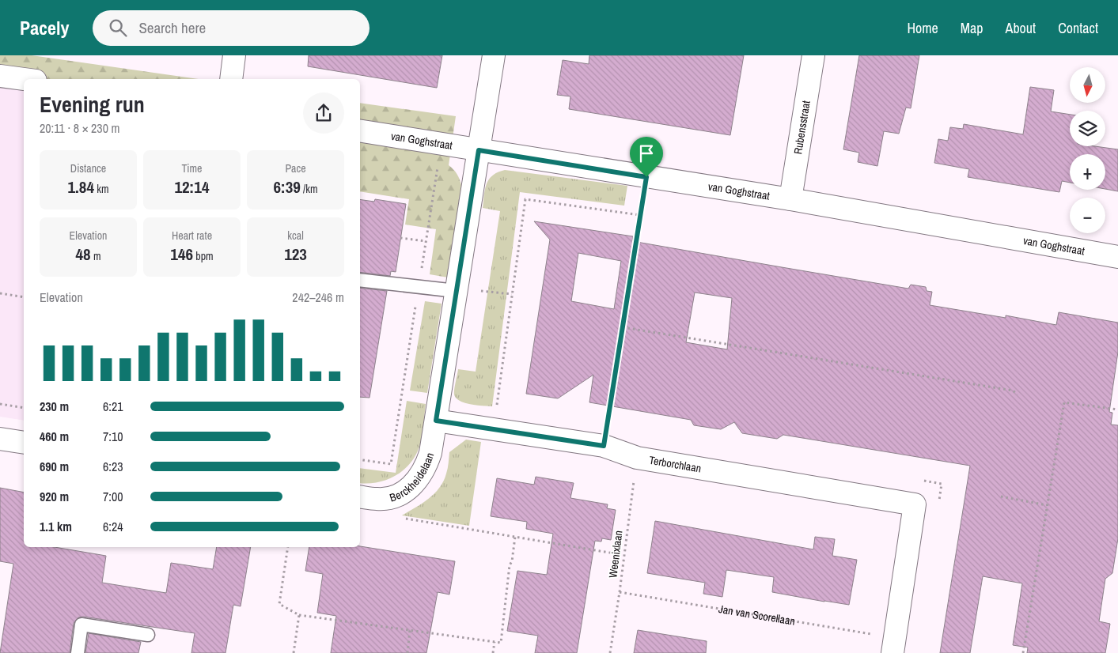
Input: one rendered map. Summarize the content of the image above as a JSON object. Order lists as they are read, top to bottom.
{
  "streets": {
    "street": [
      "Rubensstraat",
      "van Goghstraat",
      "Terborchlaan",
      "Berckheidelaan"
    ],
    "path": ["Weenixlaan", "Jan van Scorellaan"]
  },
  "crossings": [
    ["Rubensstraat", "van Goghstraat"],
    ["van Goghstraat", "Berckheidelaan"],
    ["Terborchlaan", "Berckheidelaan"],
    ["Terborchlaan", "Weenixlaan"],
    ["Terborchlaan", "Jan van Scorellaan"],
    ["Weenixlaan", "Jan van Scorellaan"]
  ],
  "north": "bottom",
  "page": {
    "header": "Pacely",
    "search": "Search here",
    "nav": [
      "Home",
      "Map",
      "About",
      "Contact"
    ],
    "map_buttons": ["+", "−"],
    "heading": ["Evening run", "20:11 · 8 × 230 m"],
    "stats": [
      ["Distance", "1.84 km"],
      ["Time", "12:14"],
      ["Pace", "6:39 /km"],
      ["Elevation", "48 m"],
      ["Heart rate", "146 bpm"],
      ["kcal", "123"]
    ],
    "chart": ["Elevation", "242–246 m"],
    "list": [
      {
        "name": "230 m",
        "note": "6:21"
      },
      {
        "name": "460 m",
        "note": "7:10"
      },
      {
        "name": "690 m",
        "note": "6:23"
      },
      {
        "name": "920 m",
        "note": "7:00"
      },
      {
        "name": "1.1 km",
        "note": "6:24"
      }
    ]
  }
}
